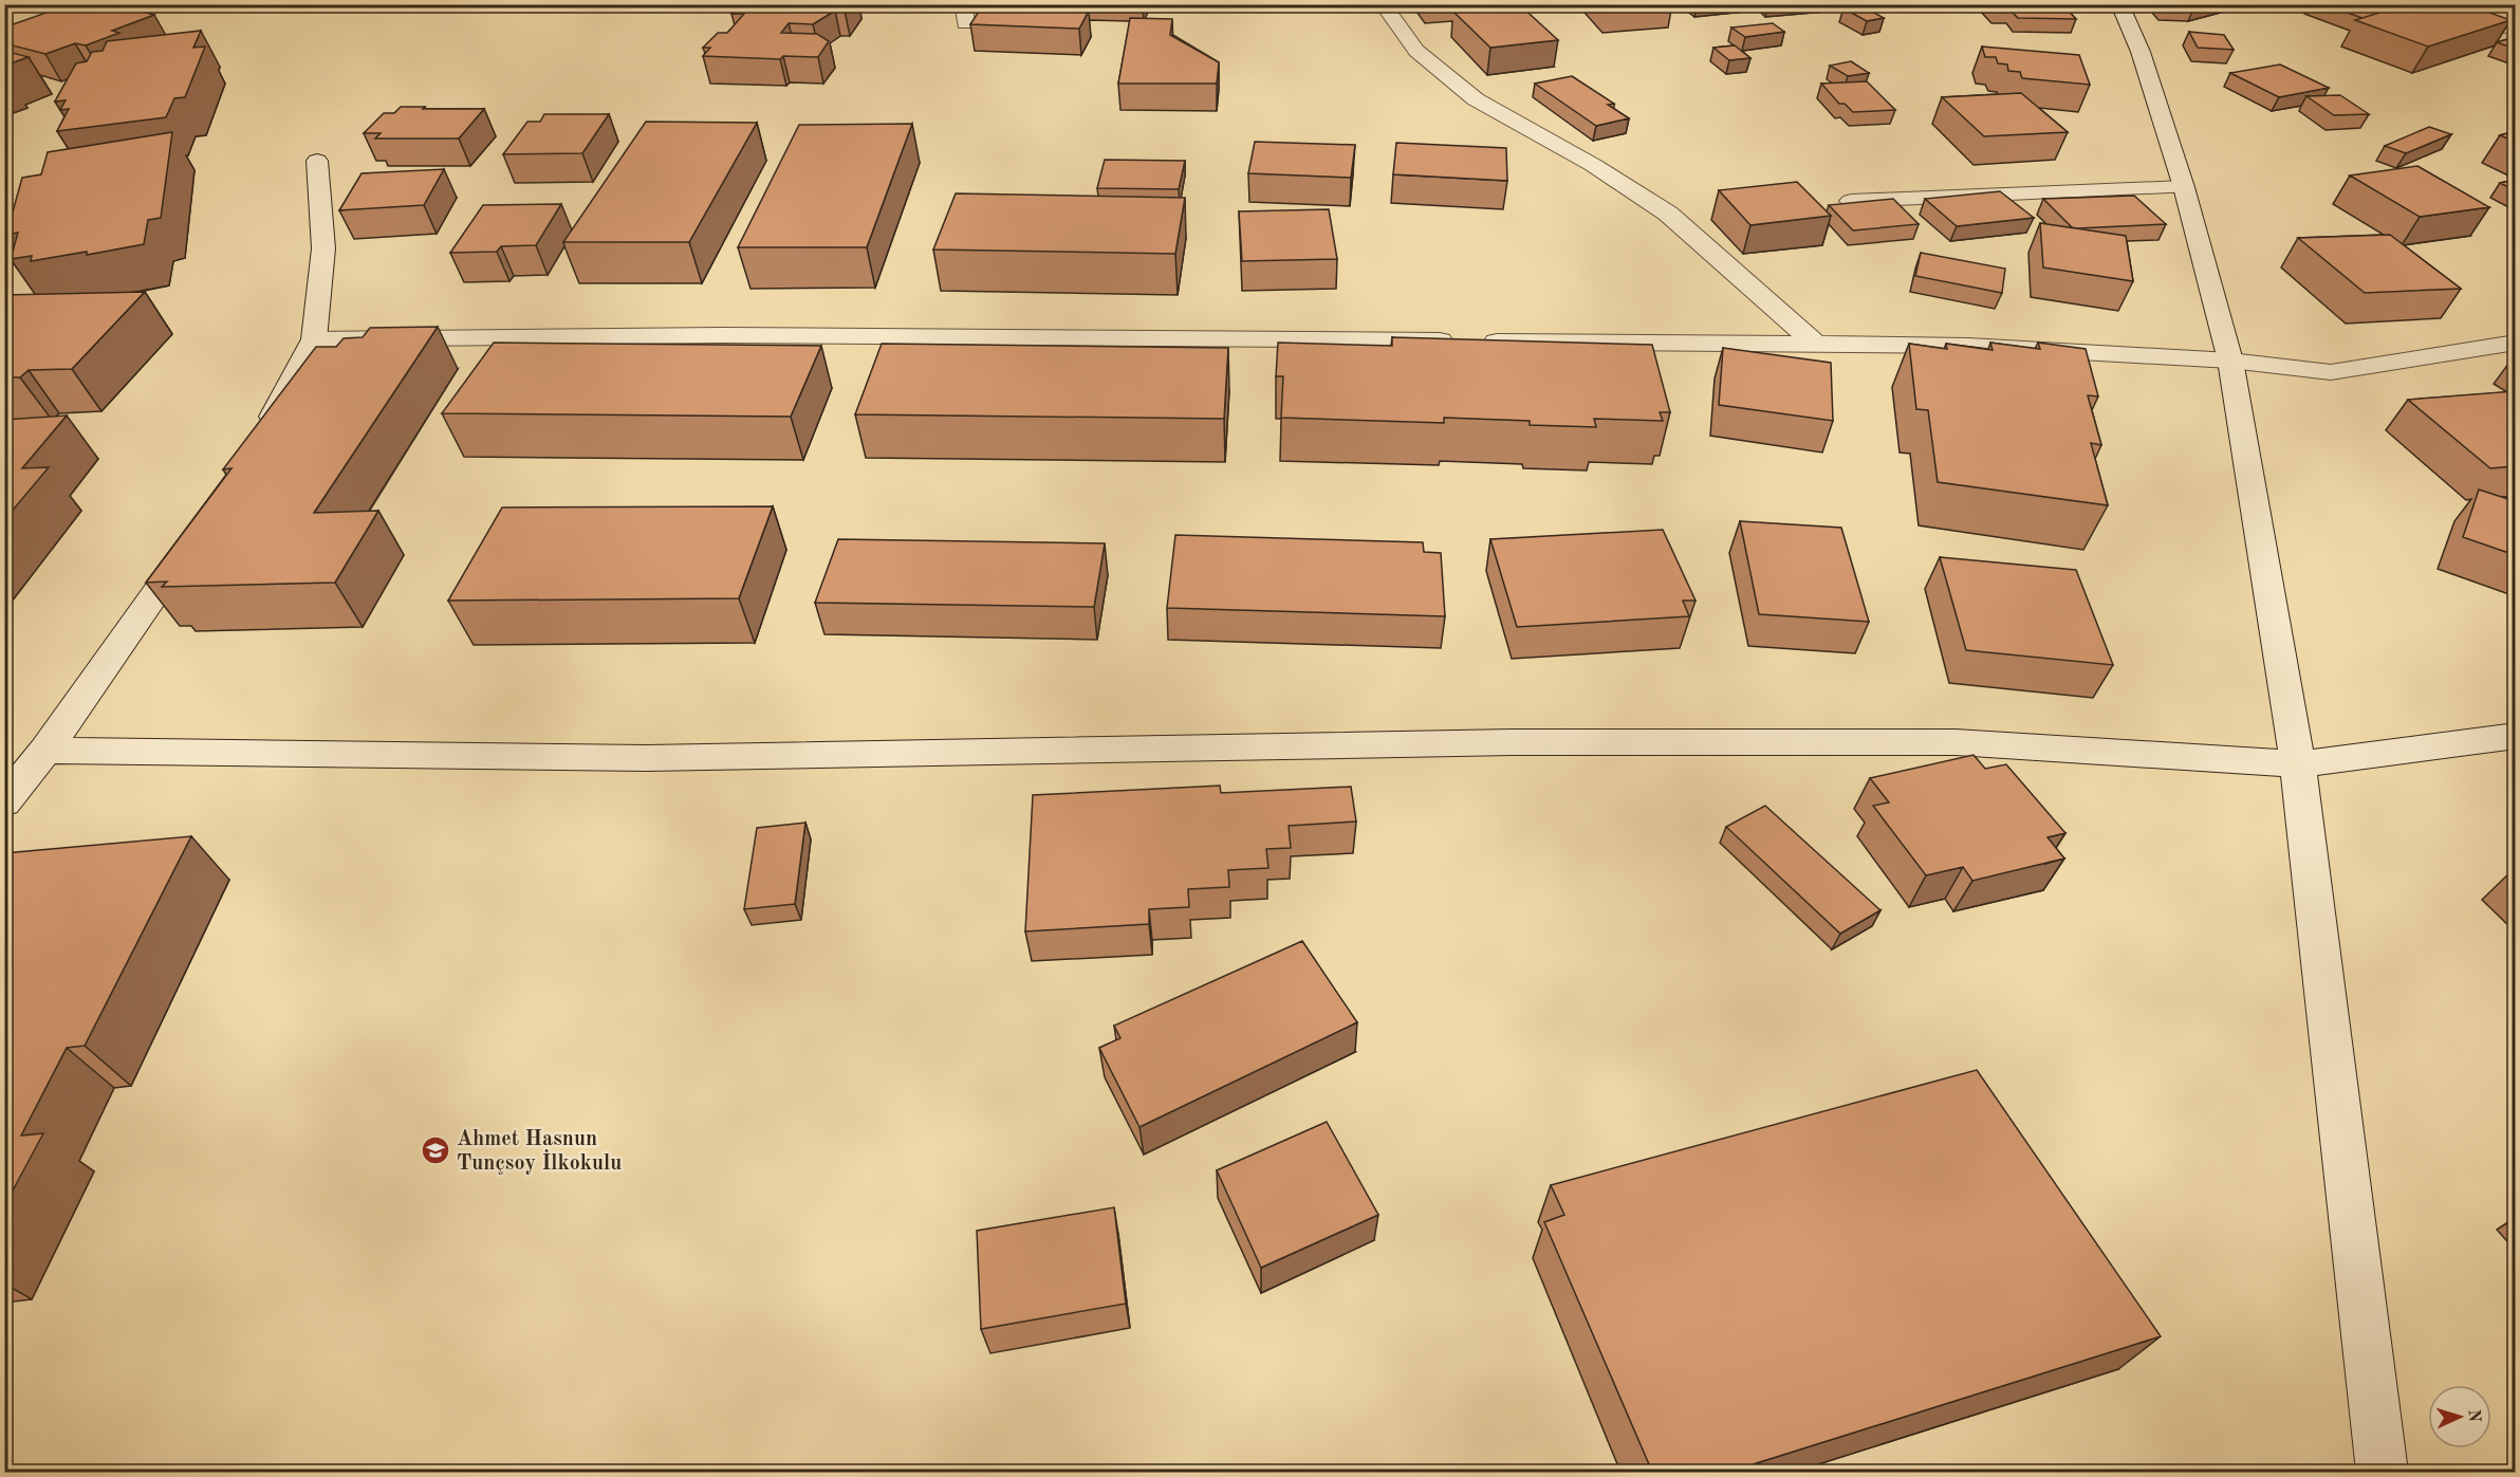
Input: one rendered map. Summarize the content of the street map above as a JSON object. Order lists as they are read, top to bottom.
{
  "places": {
    "school or university": ["Ahmet Hasnun Tunçsoy İlkokulu"]
  },
  "north": "right"
}
